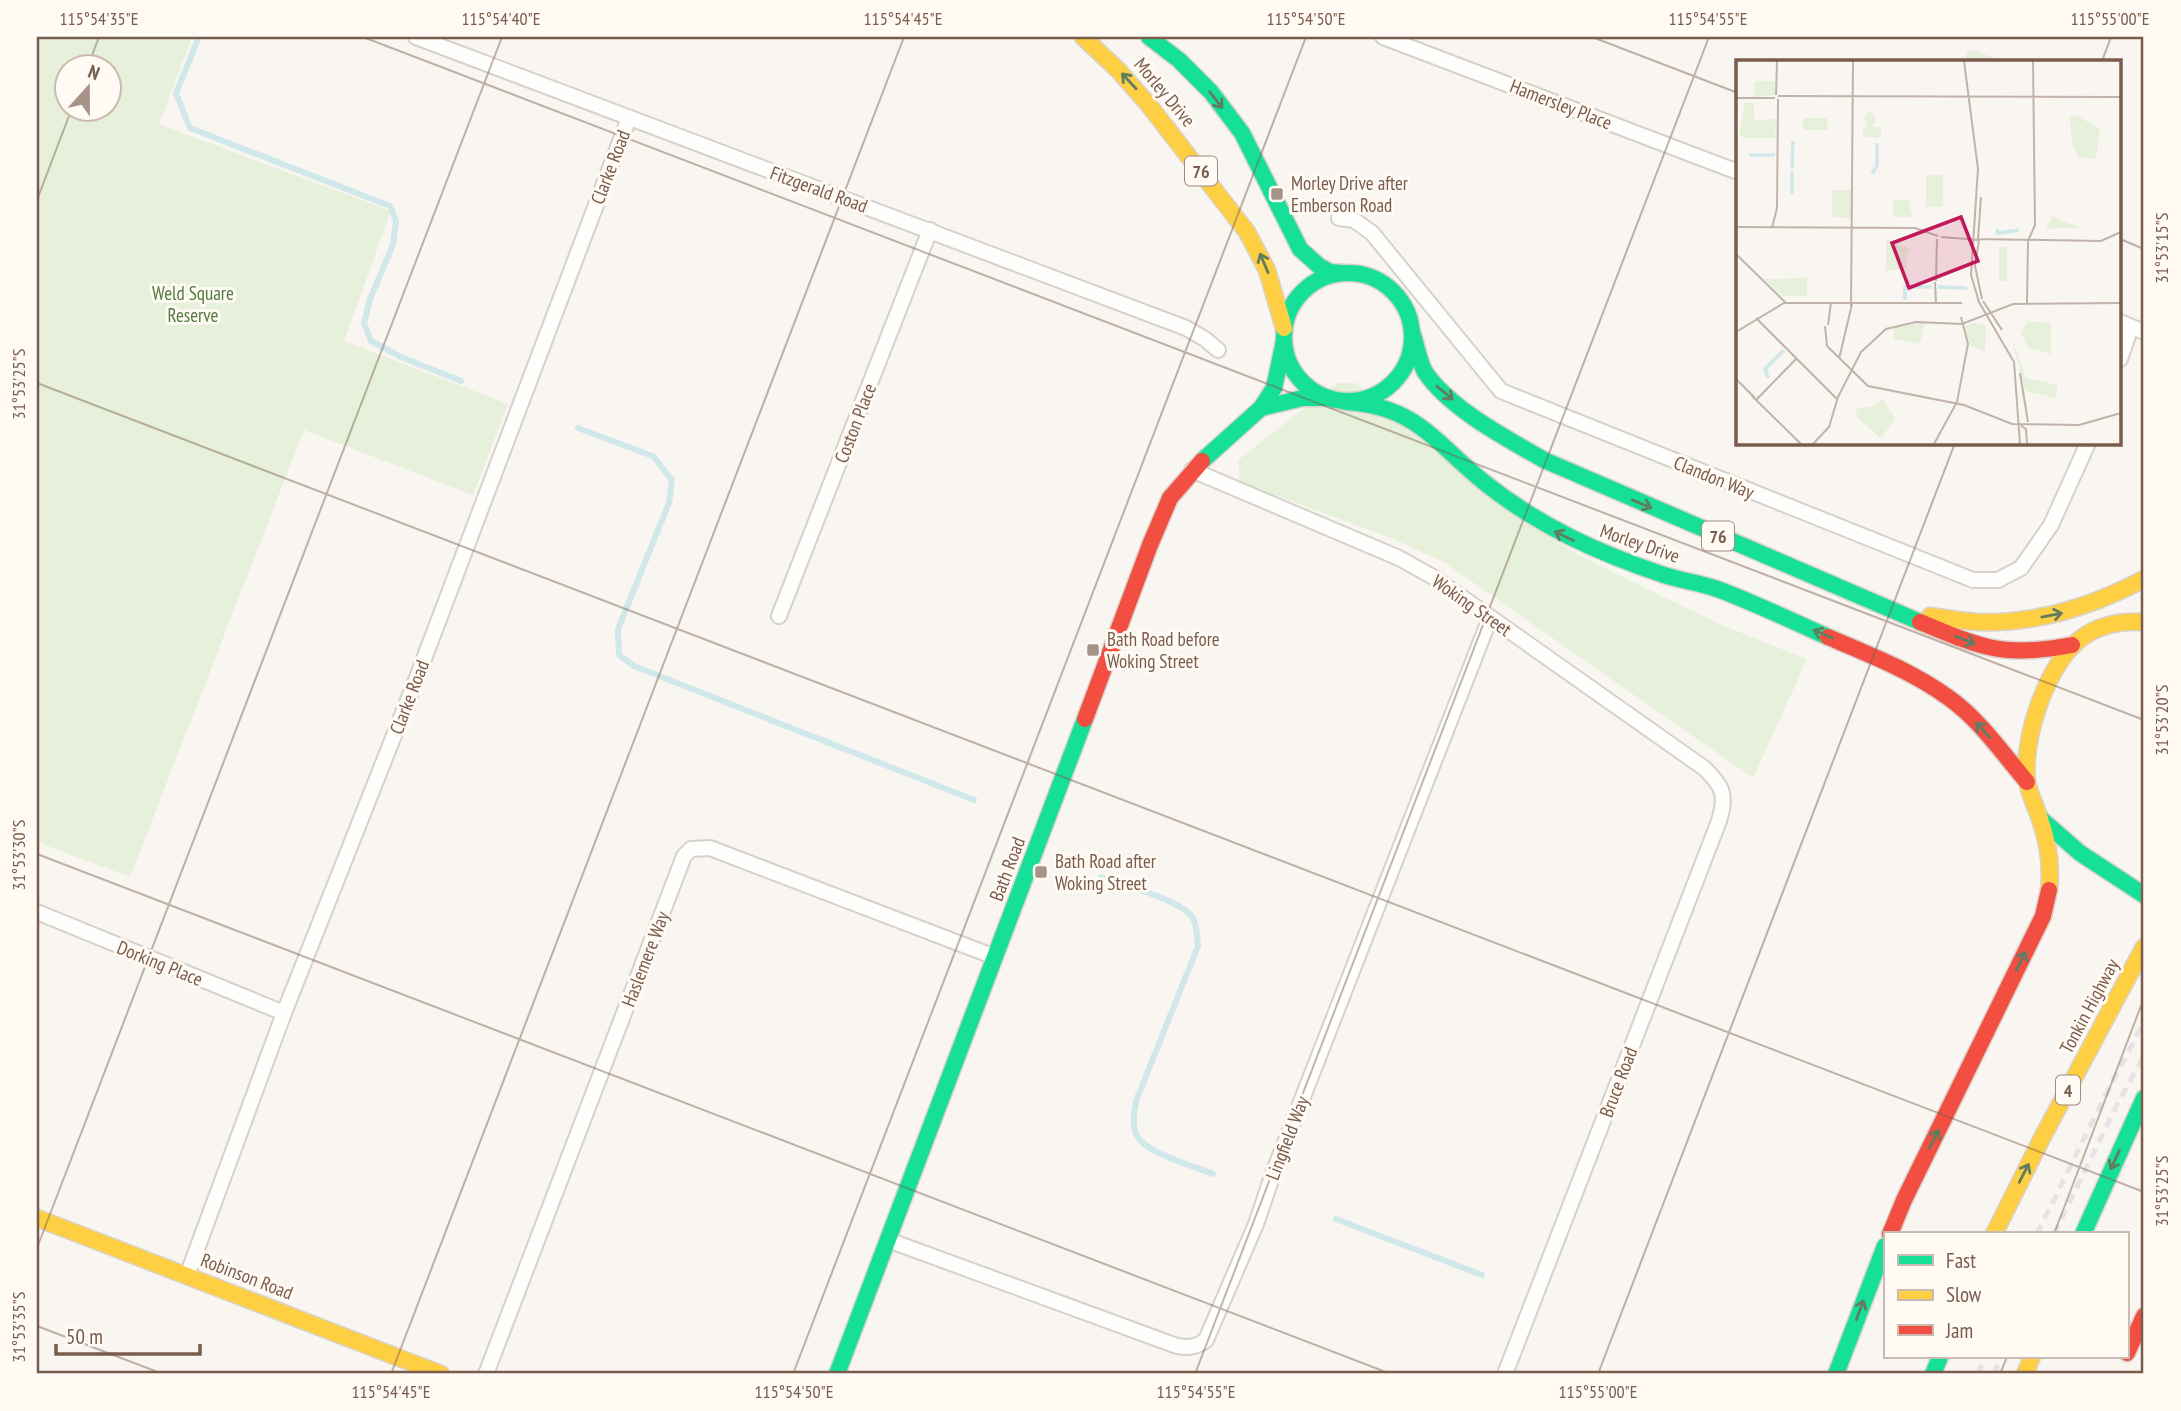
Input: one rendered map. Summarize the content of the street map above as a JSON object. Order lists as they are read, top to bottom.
{
  "streets": {
    "main road": [
      "Morley Drive",
      "76",
      "Bath Road",
      "Tonkin Highway",
      "4",
      "Robinson Road"
    ],
    "street": [
      "Hamersley Place",
      "Clarke Road",
      "Fitzgerald Road",
      "Coston Place",
      "Clandon Way",
      "Woking Street",
      "Haslemere Way",
      "Dorking Place",
      "Bruce Road",
      "Lingfield Way"
    ]
  },
  "crossings": [
    ["Morley Drive", "76"],
    ["Morley Drive", "Bath Road"],
    ["Clarke Road", "Fitzgerald Road"],
    ["Clarke Road", "Dorking Place"],
    ["Clarke Road", "Robinson Road"],
    ["Fitzgerald Road", "Coston Place"],
    ["Woking Street", "Bath Road"],
    ["Woking Street", "Bruce Road"],
    ["Woking Street", "Lingfield Way"],
    ["Bath Road", "Haslemere Way"],
    ["Bath Road", "Lingfield Way"]
  ],
  "parks": ["Weld Square Reserve"],
  "places": {
    "transit": ["Morley Drive after Emberson Road", "Bath Road before Woking Street", "Bath Road after Woking Street"]
  },
  "legend": ["Fast", "Slow", "Jam"],
  "scale_bar": "50 m",
  "north": "top",
  "coordinates": [
    "115°54'35\"E",
    "115°54'40\"E",
    "115°54'45\"E",
    "115°54'50\"E",
    "115°54'55\"E",
    "115°55'00\"E",
    "31°53'15\"S",
    "31°53'25\"S",
    "31°53'20\"S",
    "31°53'30\"S",
    "31°53'35\"S"
  ]
}
